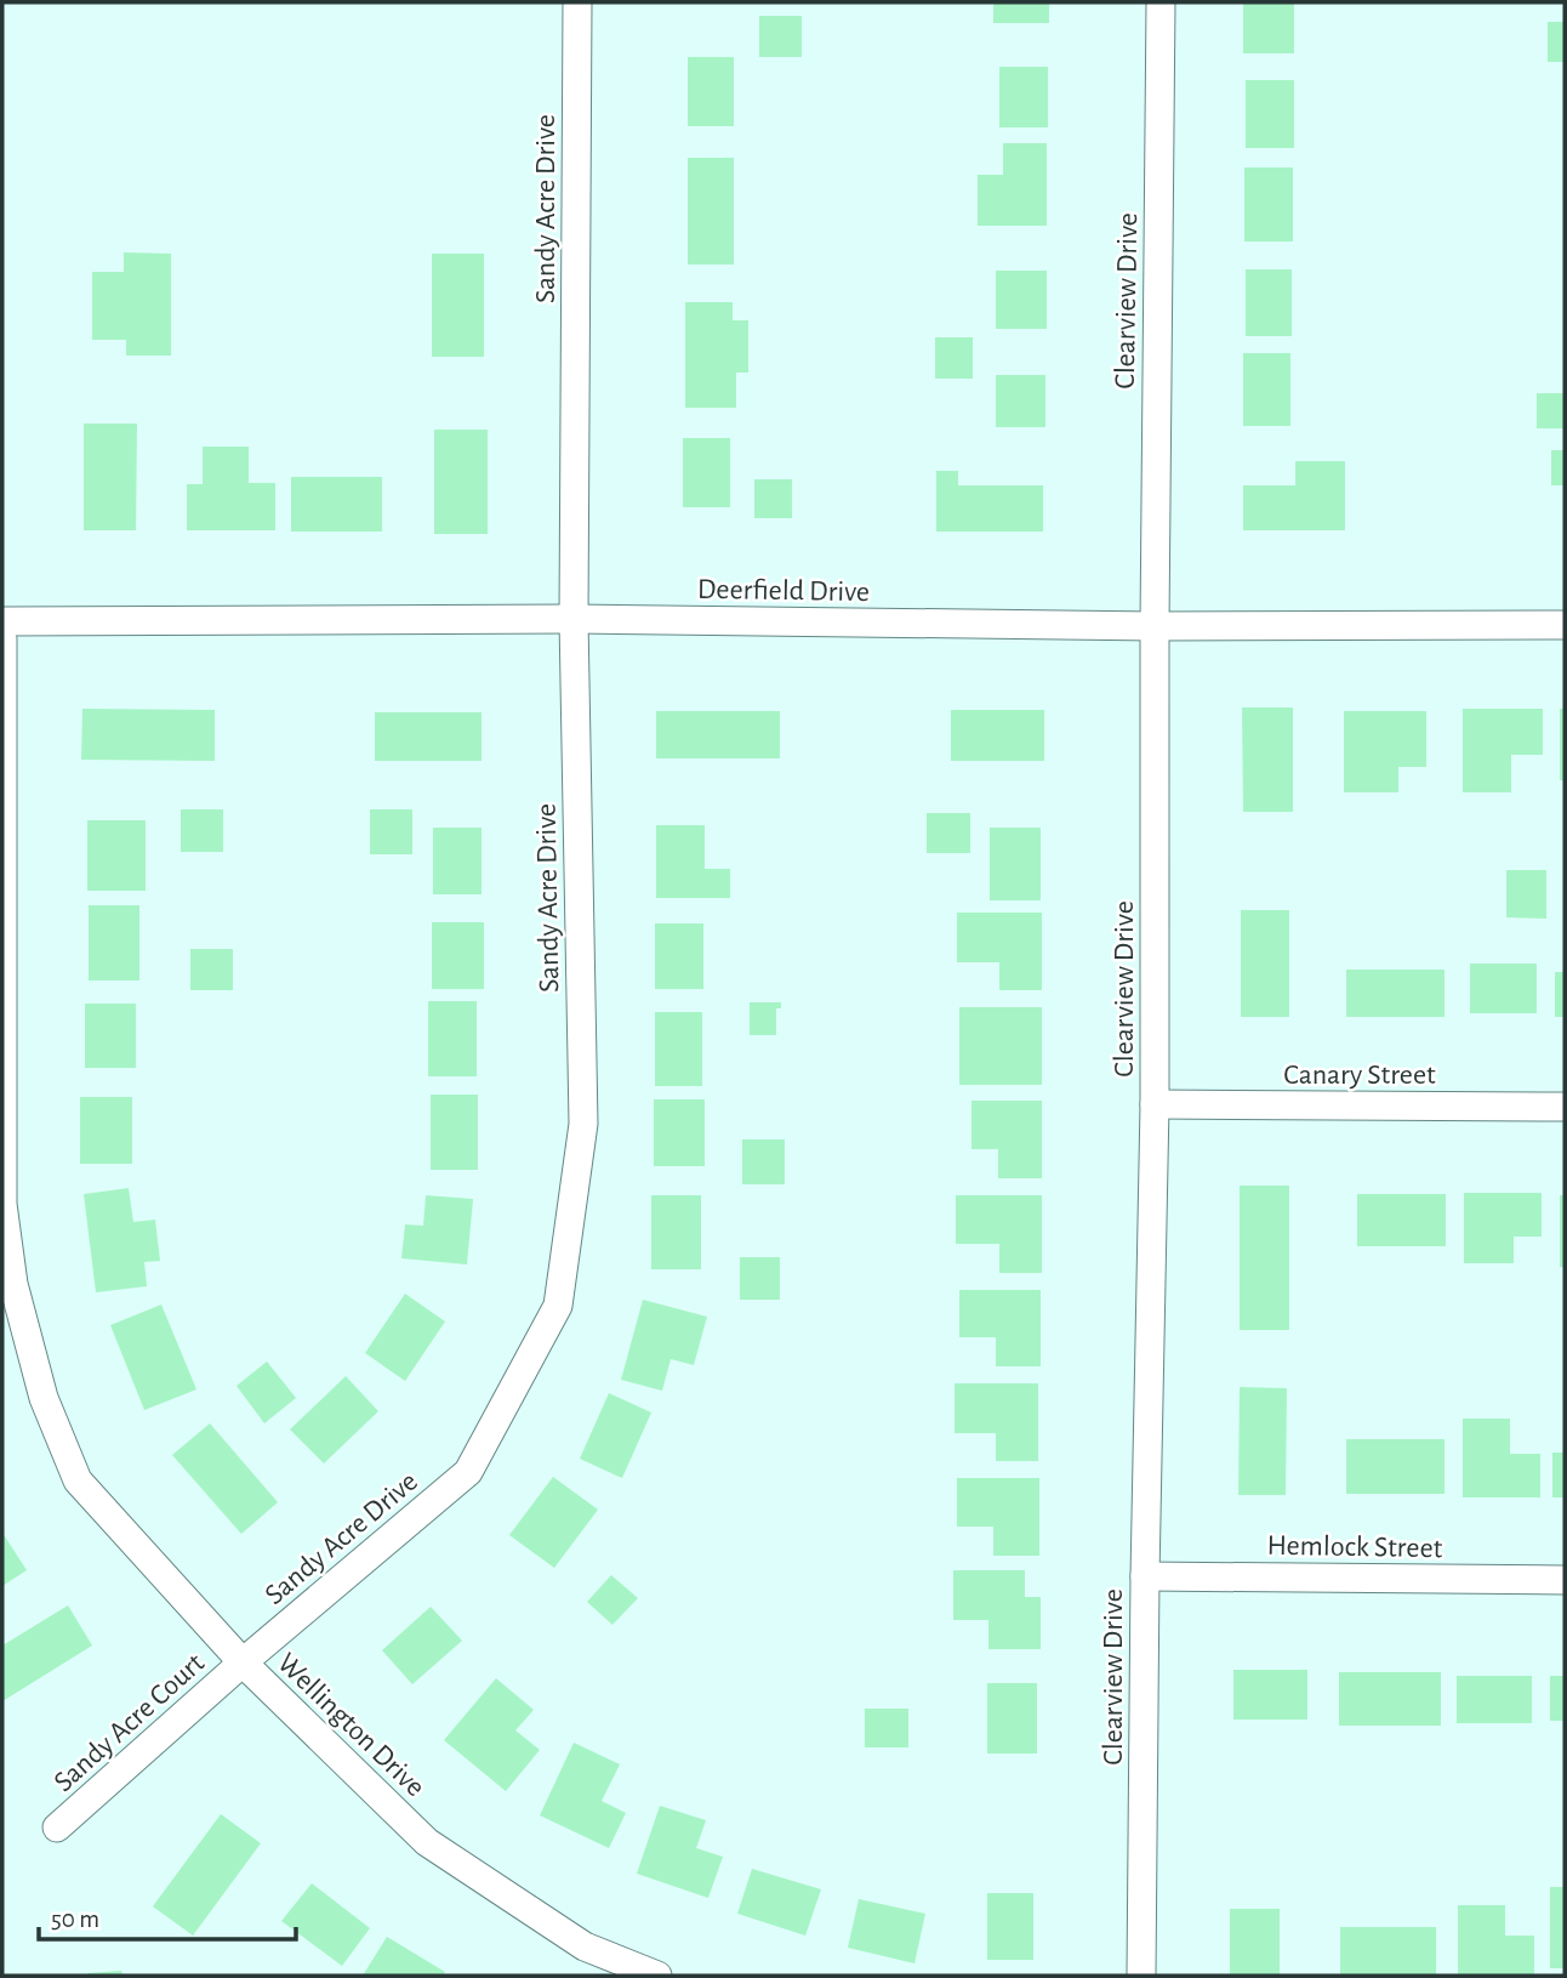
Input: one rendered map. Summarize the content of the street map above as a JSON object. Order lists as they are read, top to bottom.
{
  "streets": {
    "street": [
      "Sandy Acre Drive",
      "Clearview Drive",
      "Deerfield Drive",
      "Canary Street",
      "Hemlock Street",
      "Sandy Acre Court",
      "Wellington Drive"
    ]
  },
  "crossings": [
    ["Sandy Acre Drive", "Deerfield Drive"],
    ["Sandy Acre Drive", "Sandy Acre Court"],
    ["Sandy Acre Drive", "Wellington Drive"],
    ["Clearview Drive", "Deerfield Drive"],
    ["Clearview Drive", "Canary Street"],
    ["Clearview Drive", "Hemlock Street"],
    ["Sandy Acre Court", "Wellington Drive"]
  ],
  "scale_bar": "50 m"
}
